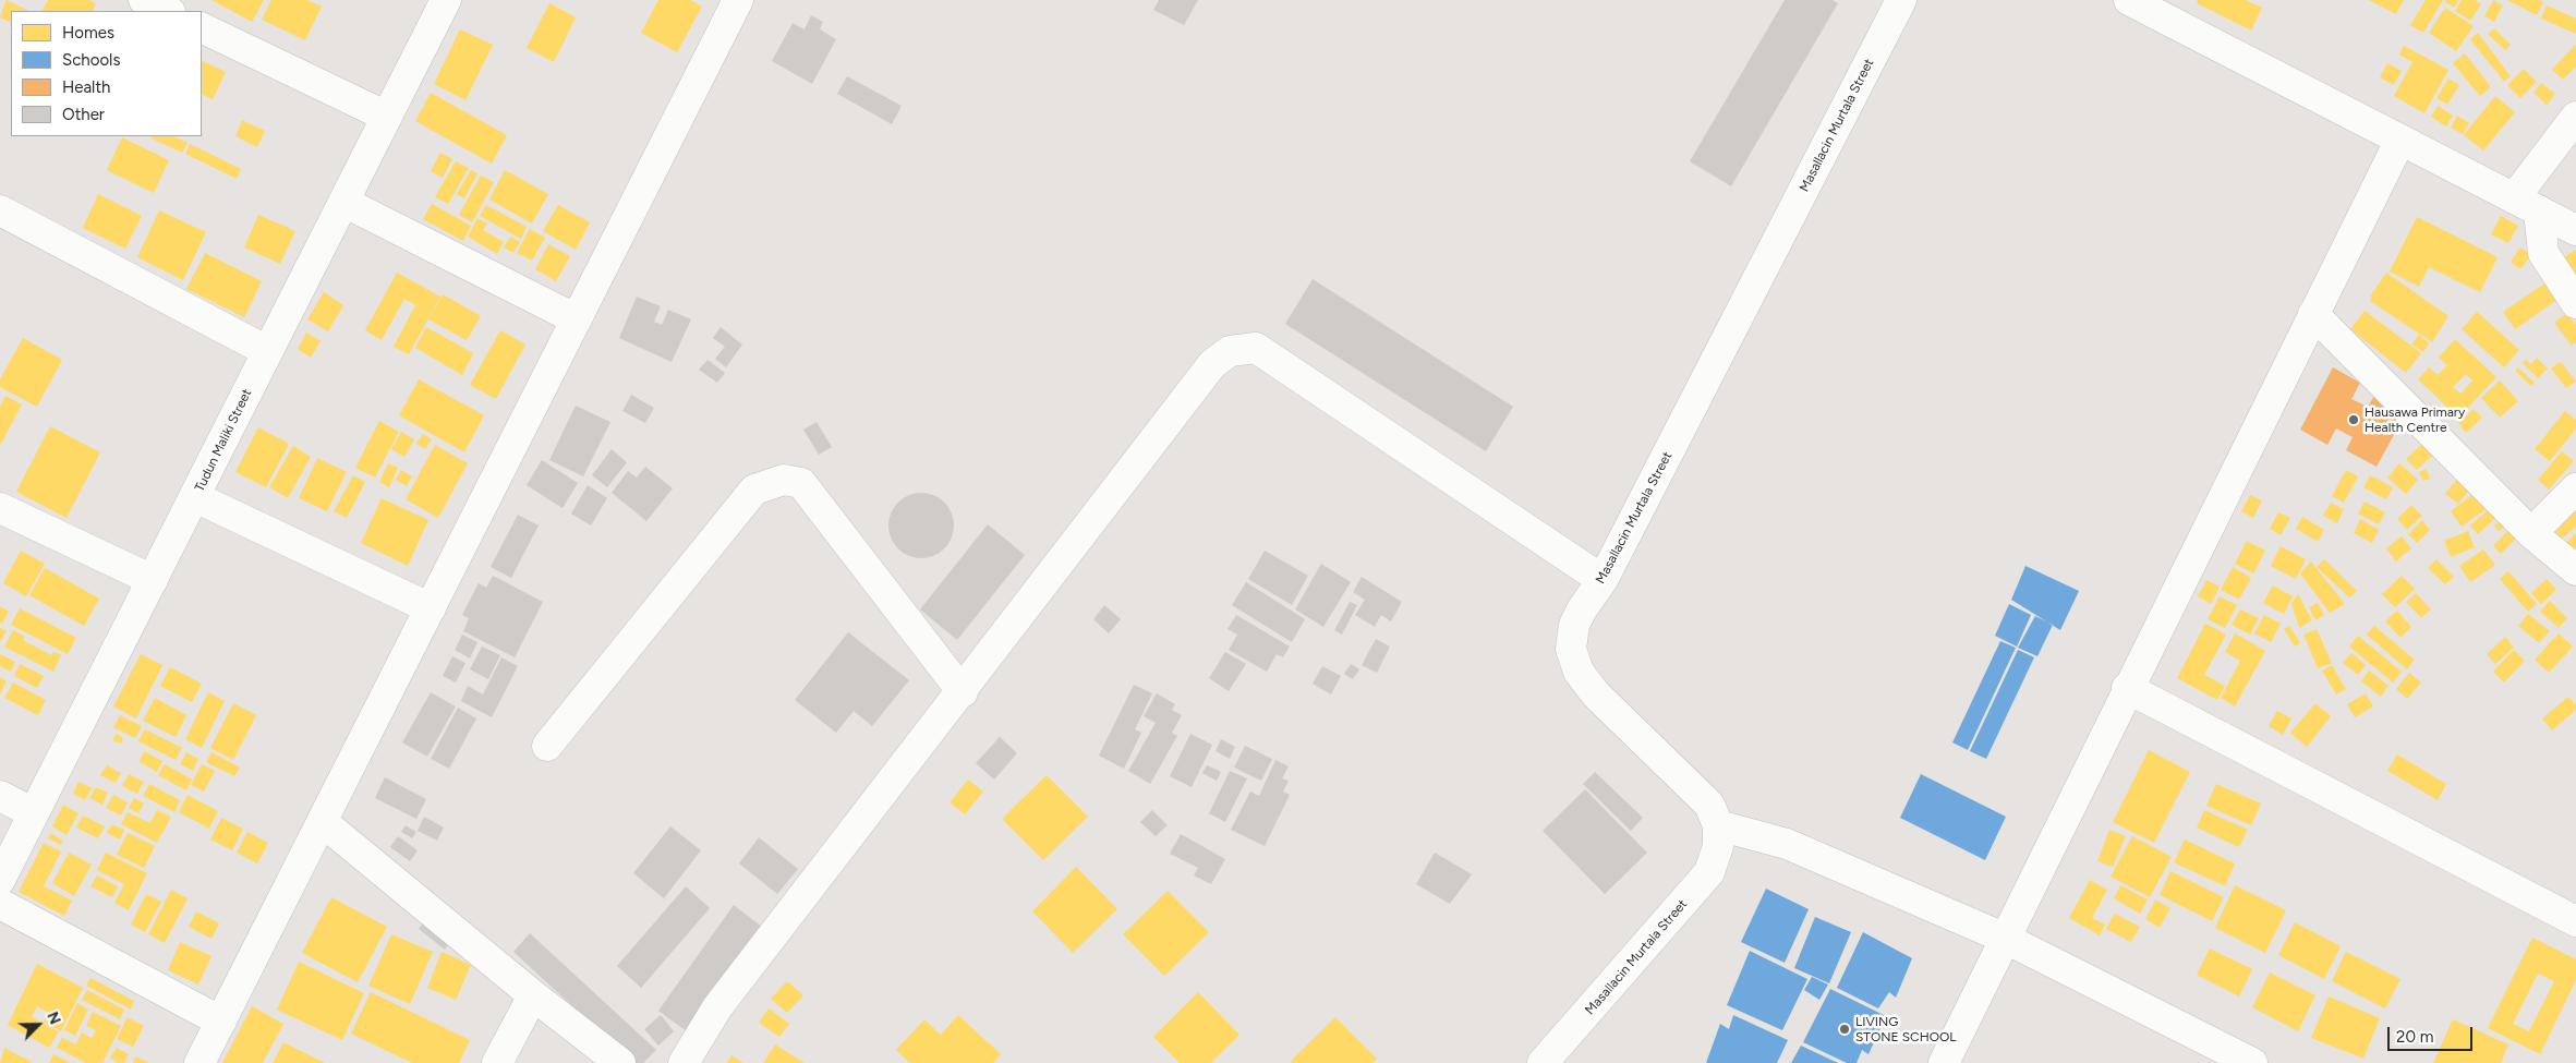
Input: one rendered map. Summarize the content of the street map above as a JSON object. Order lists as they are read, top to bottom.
{
  "streets": {
    "street": ["Masallacin Murtala Street", "Tudun Maliki Street"]
  },
  "places": ["Hausawa Primary Health Centre", "LIVING STONE SCHOOL"],
  "legend": [
    "Homes",
    "Schools",
    "Health",
    "Other"
  ],
  "scale_bar": "20 m",
  "north": "top right"
}
